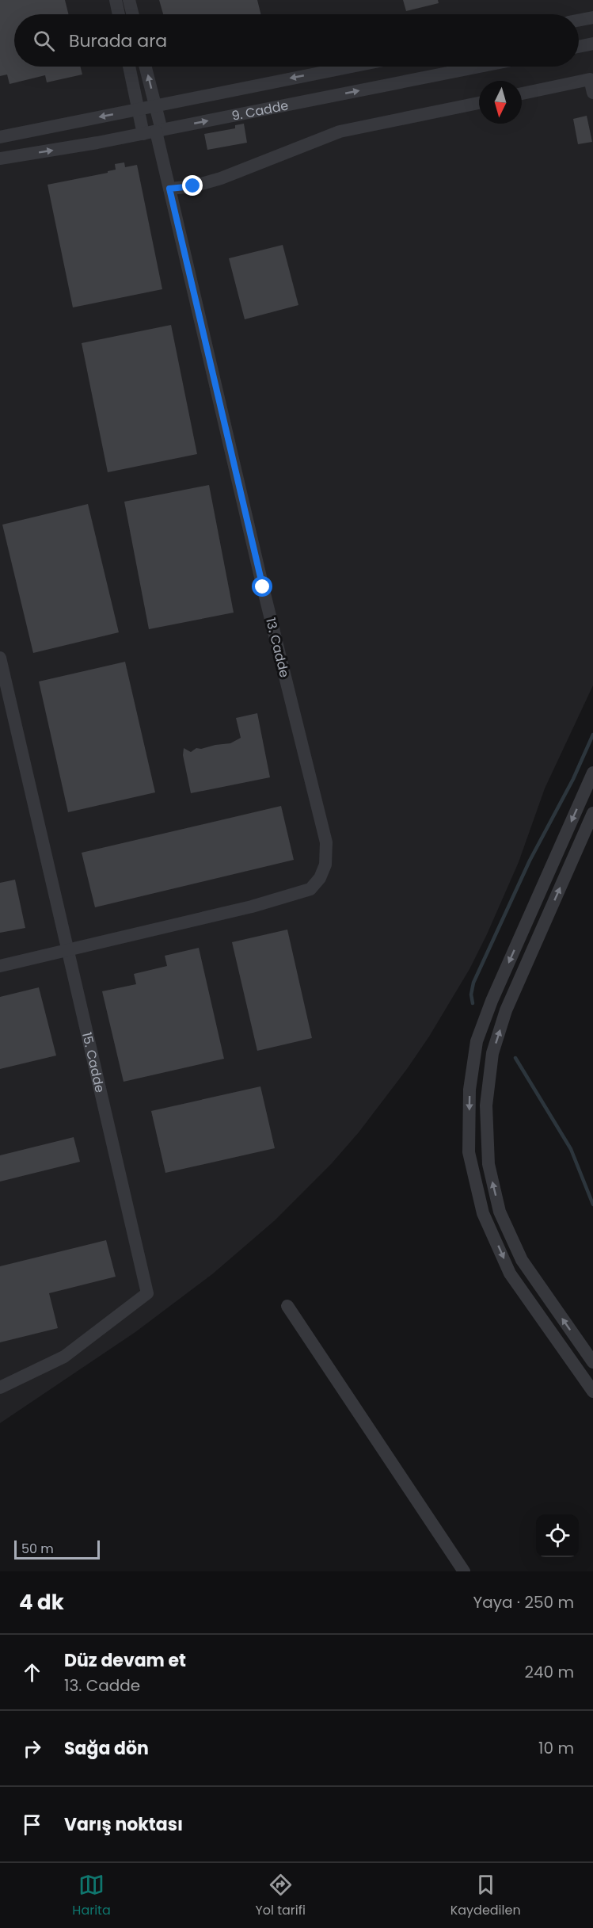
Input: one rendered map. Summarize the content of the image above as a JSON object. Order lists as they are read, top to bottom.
{
  "streets": {
    "street": ["9. Cadde", "13. Cadde", "15. Cadde"]
  },
  "crossings": [
    ["9. Cadde", "13. Cadde"],
    ["13. Cadde", "15. Cadde"]
  ],
  "scale_bar": "50 m",
  "north": "bottom",
  "page": {
    "search": "Burada ara",
    "scale": "50 m",
    "heading": ["4 dk", "Yaya · 250 m"],
    "list": [
      ["Düz devam et", "13. Cadde", "240 m"],
      ["Sağa dön", "10 m"],
      "Varış noktası"
    ],
    "nav": ["Harita", "Yol tarifi", "Kaydedilen"]
  }
}
